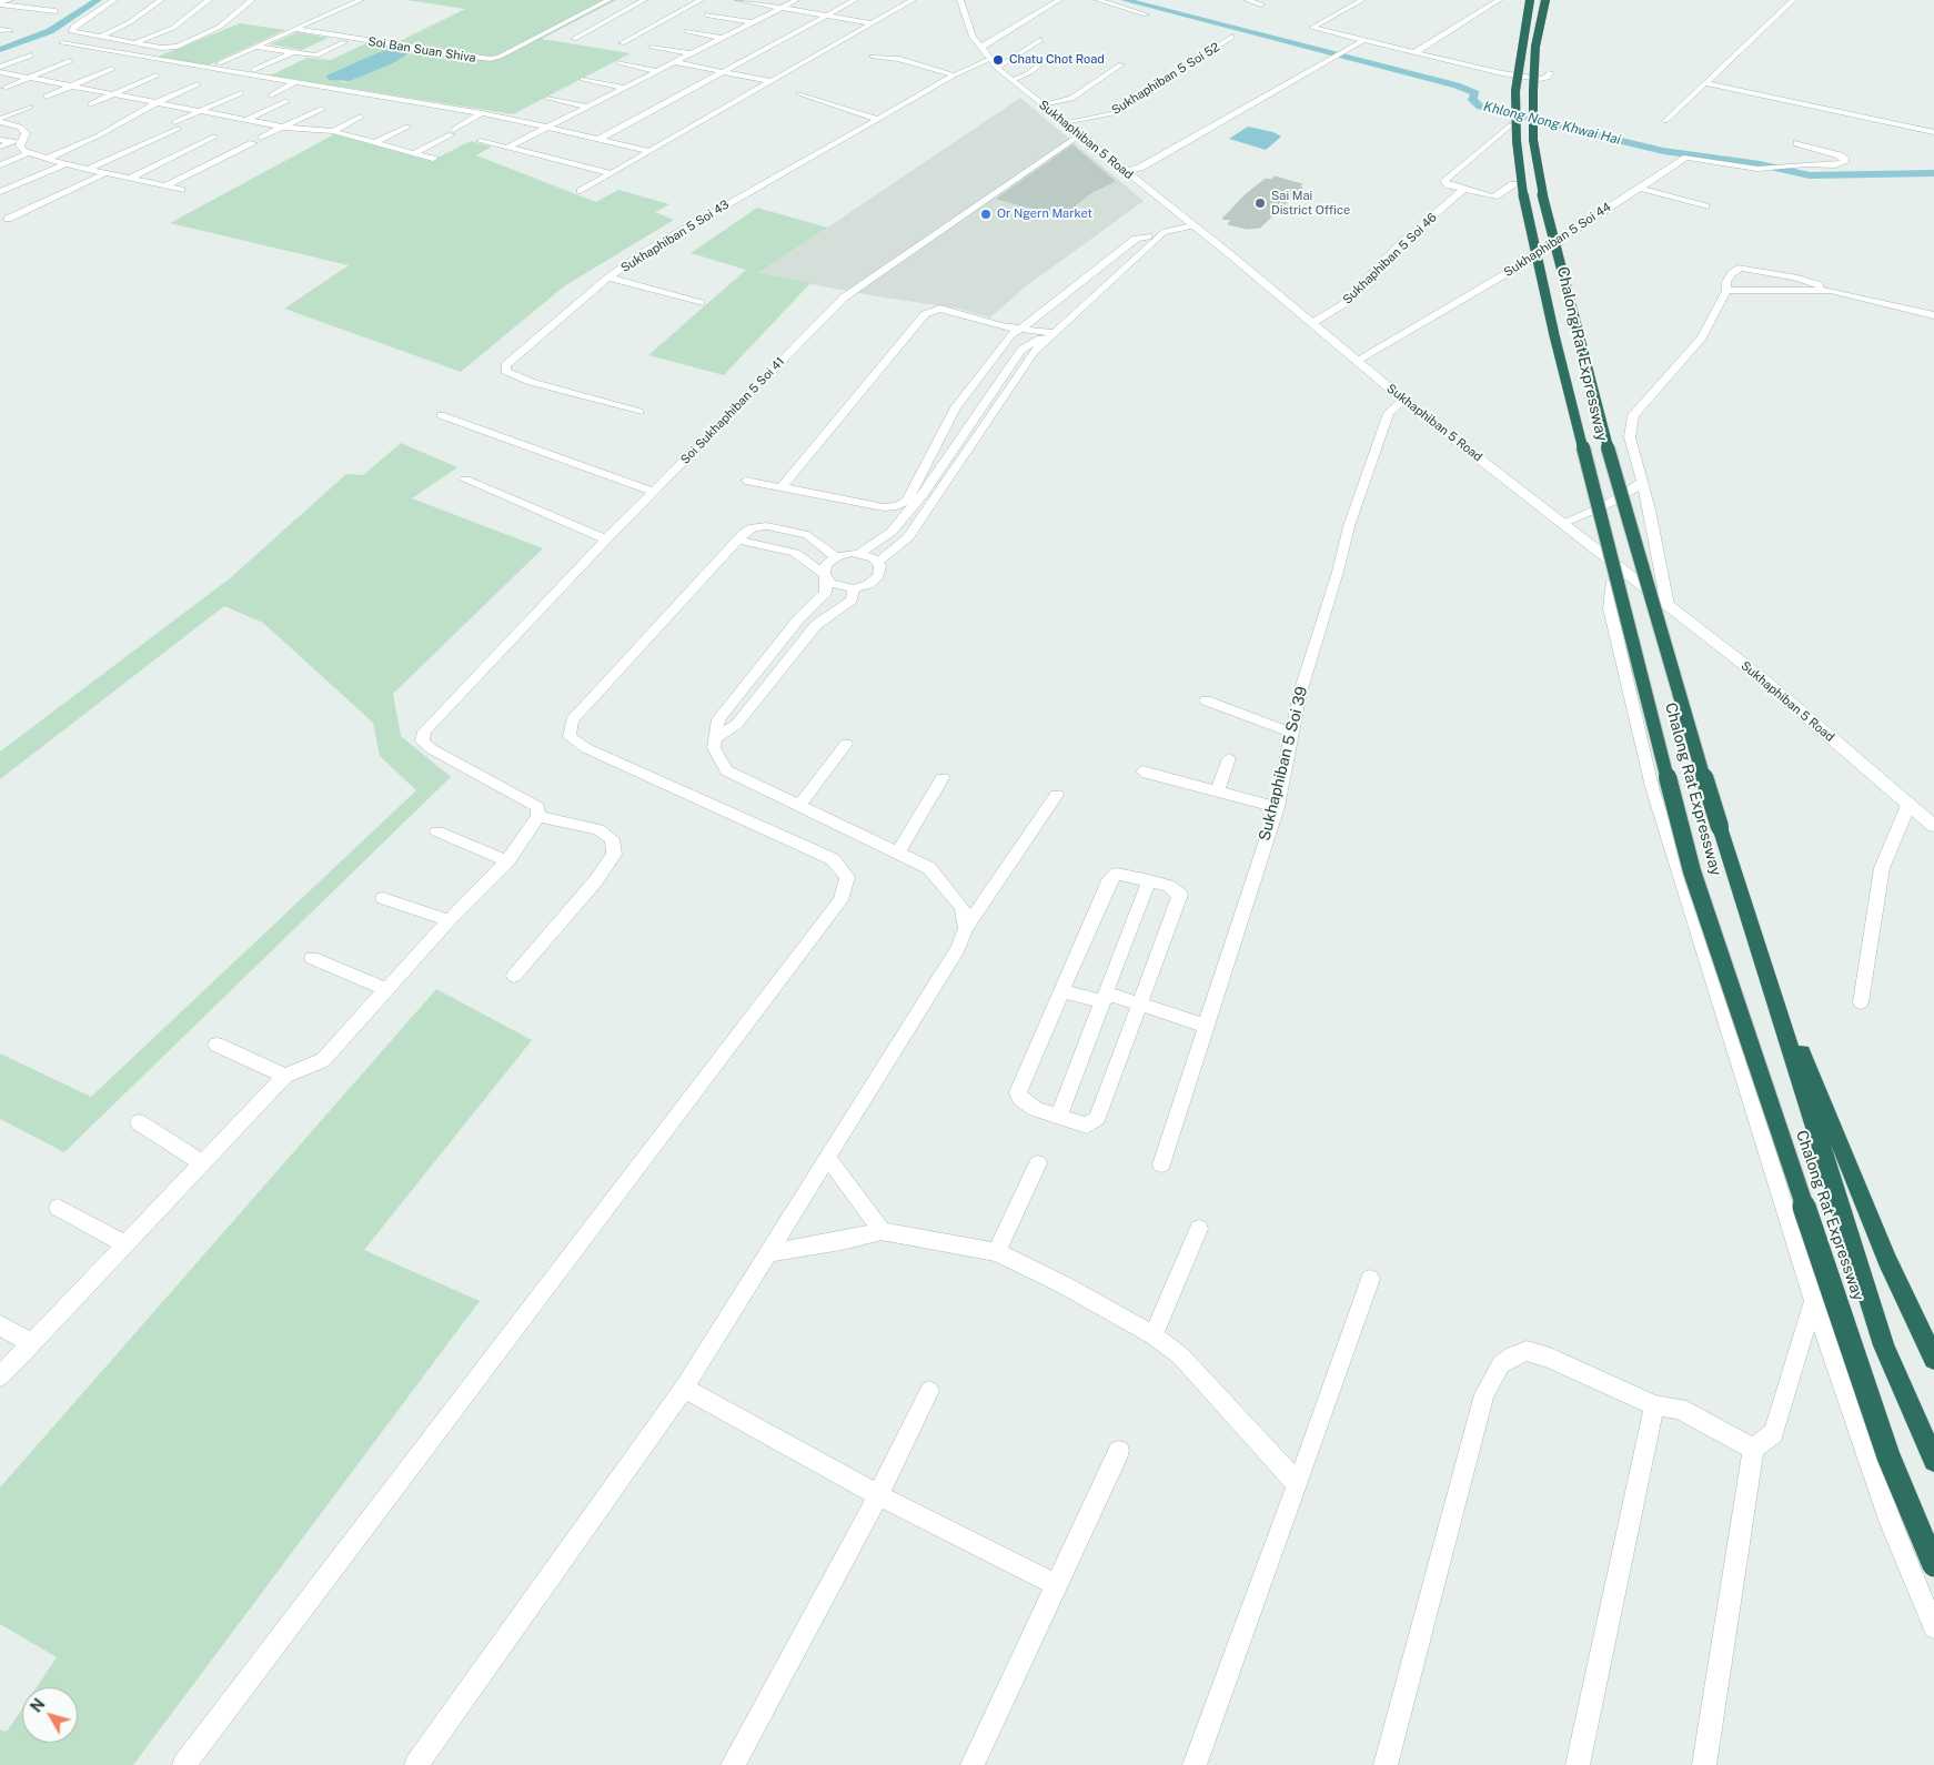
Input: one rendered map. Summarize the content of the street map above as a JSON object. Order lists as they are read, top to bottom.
{
  "streets": {
    "highway": ["Chalong Rat Expressway"],
    "main road": ["Sukhaphiban 5 Road"],
    "street": [
      "Soi Ban Suan Shiva",
      "Sukhaphiban 5 Soi 52",
      "Sukhaphiban 5 Soi 43",
      "Sukhaphiban 5 Soi 44",
      "Sukhaphiban 5 Soi 46",
      "Soi Sukhaphiban 5 Soi 41",
      "Sukhaphiban 5 Soi 39"
    ]
  },
  "crossings": [
    ["Sukhaphiban 5 Soi 52", "Sukhaphiban 5 Road"],
    ["Sukhaphiban 5 Road", "Sukhaphiban 5 Soi 43"],
    ["Sukhaphiban 5 Road", "Sukhaphiban 5 Soi 44"],
    ["Sukhaphiban 5 Road", "Sukhaphiban 5 Soi 46"],
    ["Sukhaphiban 5 Road", "Soi Sukhaphiban 5 Soi 41"],
    ["Sukhaphiban 5 Road", "Sukhaphiban 5 Soi 39"]
  ],
  "water": ["Khlong Nong Khwai Hai"],
  "places": ["Chatu Chot Road", "Sai Mai District Office", "Or Ngern Market"],
  "north": "top left"
}
